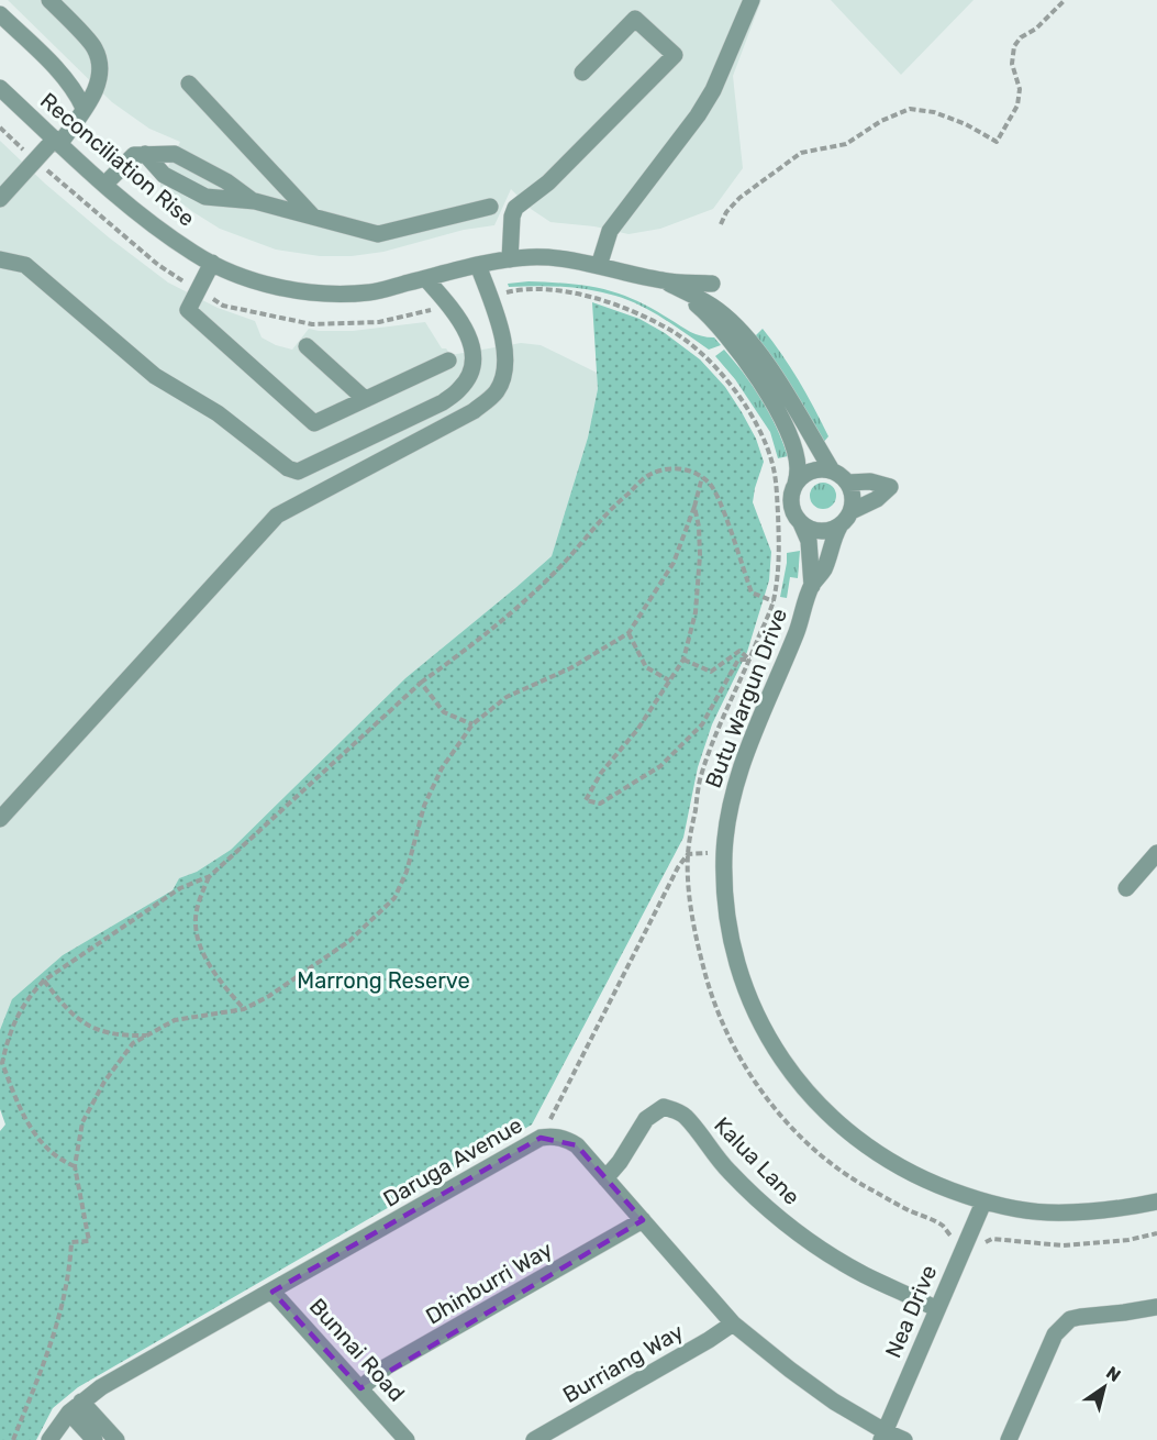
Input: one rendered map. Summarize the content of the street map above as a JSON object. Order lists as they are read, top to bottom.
{
  "streets": {
    "street": [
      "Reconciliation Rise",
      "Butu Wargun Drive",
      "Kalua Lane",
      "Daruga Avenue",
      "Dhinburri Way",
      "Nea Drive",
      "Bunnai Road",
      "Burriang Way"
    ]
  },
  "crossings": [
    ["Reconciliation Rise", "Butu Wargun Drive"],
    ["Butu Wargun Drive", "Nea Drive"],
    ["Kalua Lane", "Daruga Avenue"],
    ["Kalua Lane", "Nea Drive"],
    ["Daruga Avenue", "Dhinburri Way"],
    ["Daruga Avenue", "Nea Drive"],
    ["Daruga Avenue", "Bunnai Road"],
    ["Daruga Avenue", "Burriang Way"],
    ["Dhinburri Way", "Bunnai Road"]
  ],
  "parks": ["Marrong Reserve"],
  "north": "top right"
}
